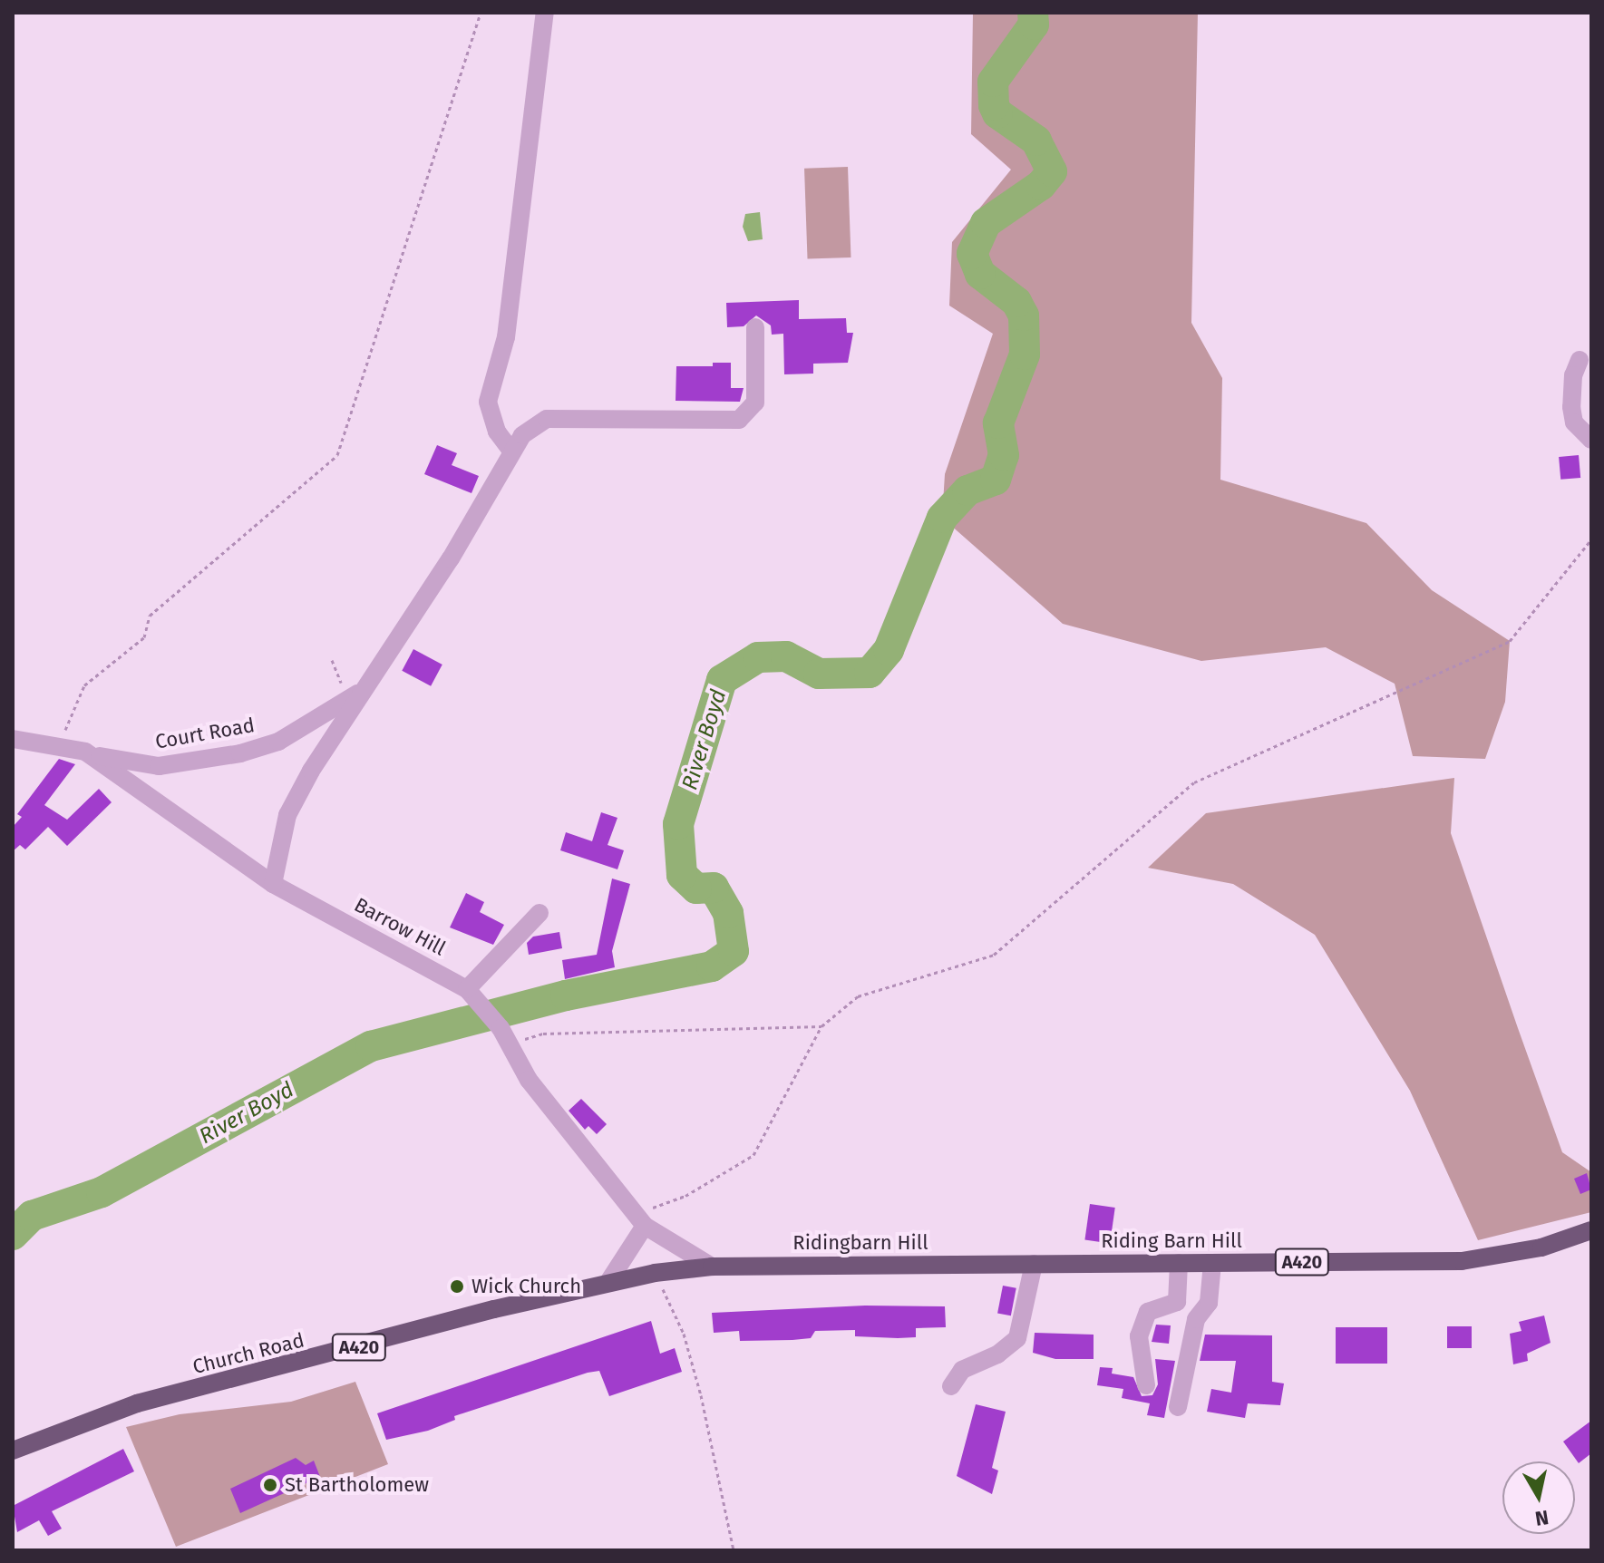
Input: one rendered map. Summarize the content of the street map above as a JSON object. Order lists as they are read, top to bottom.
{
  "streets": {
    "main road": [
      "Riding Barn Hill",
      "Ridingbarn Hill",
      "A420",
      "Church Road"
    ],
    "street": ["Court Road", "Barrow Hill"]
  },
  "crossings": [
    ["Court Road", "Barrow Hill"],
    ["Barrow Hill", "Ridingbarn Hill"],
    ["Barrow Hill", "Church Road"],
    ["Riding Barn Hill", "Ridingbarn Hill"],
    ["Ridingbarn Hill", "Church Road"]
  ],
  "water": ["River Boyd"],
  "places": ["Wick Church", "St Bartholomew"],
  "north": "bottom"
}
